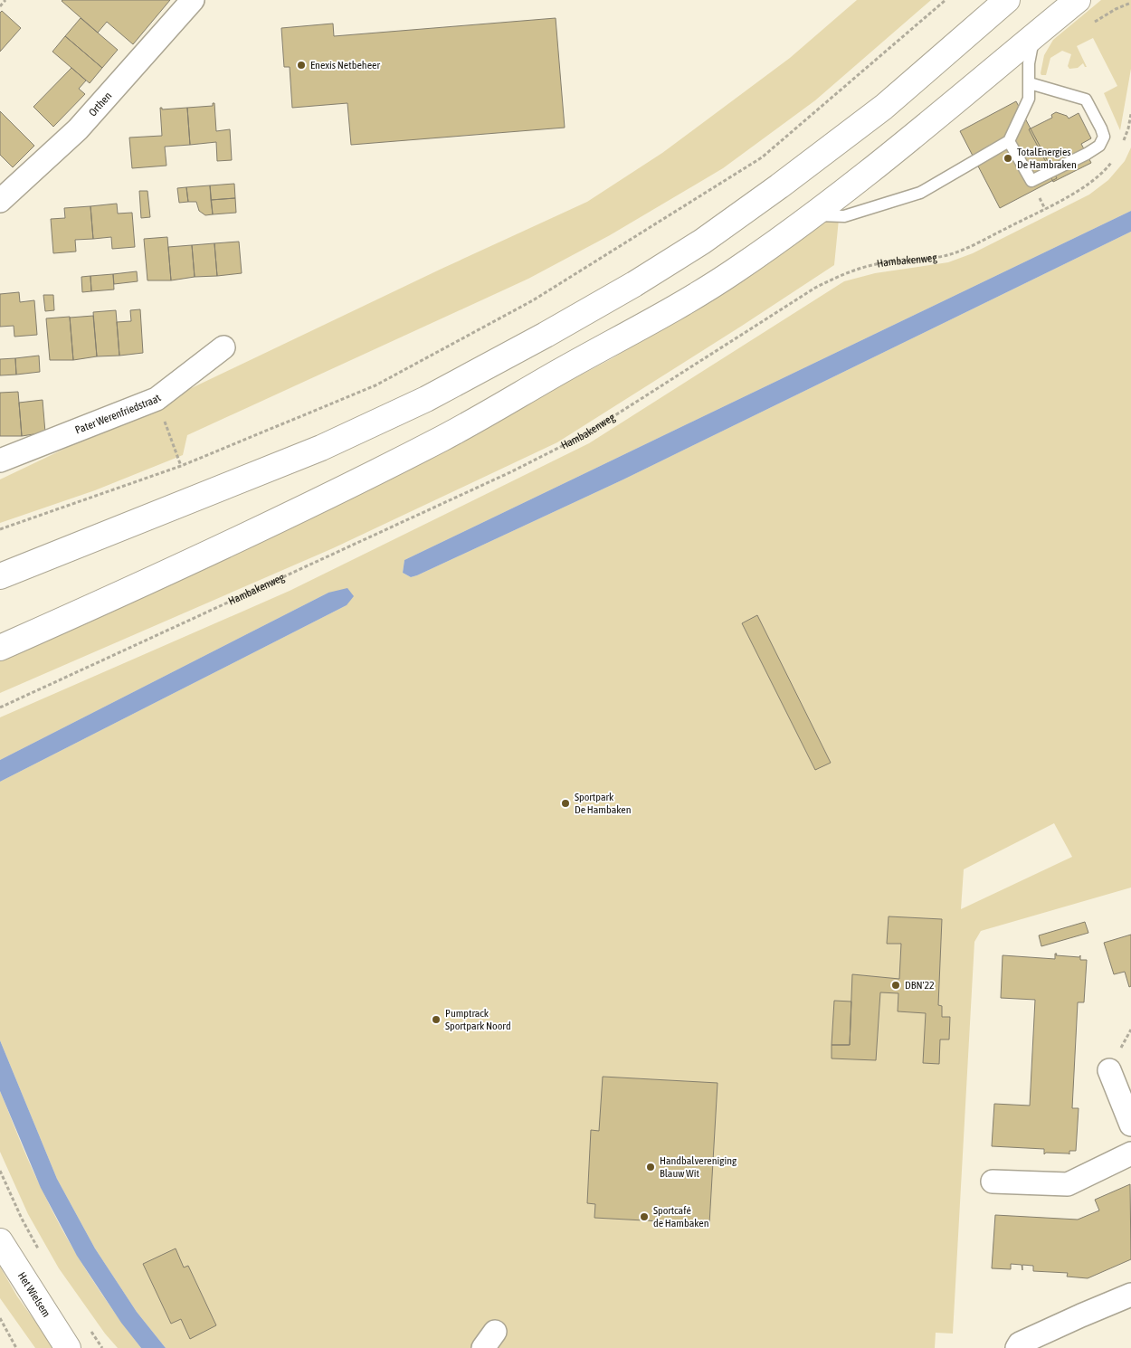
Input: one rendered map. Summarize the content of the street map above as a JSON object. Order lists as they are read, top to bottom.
{
  "streets": {
    "main road": ["Het Wielsem"],
    "street": ["Orthen", "Pater Werenfriedstraat"],
    "path": ["Hambakenweg"]
  },
  "places": [
    "Enexis Netbeheer",
    "TotalEnergies De Hambraken",
    "Sportpark De Hambaken",
    "DBN'22",
    "Pumptrack Sportpark Noord",
    "Handbalvereniging Blauw Wit",
    "Sportcafé de Hambaken"
  ]
}
